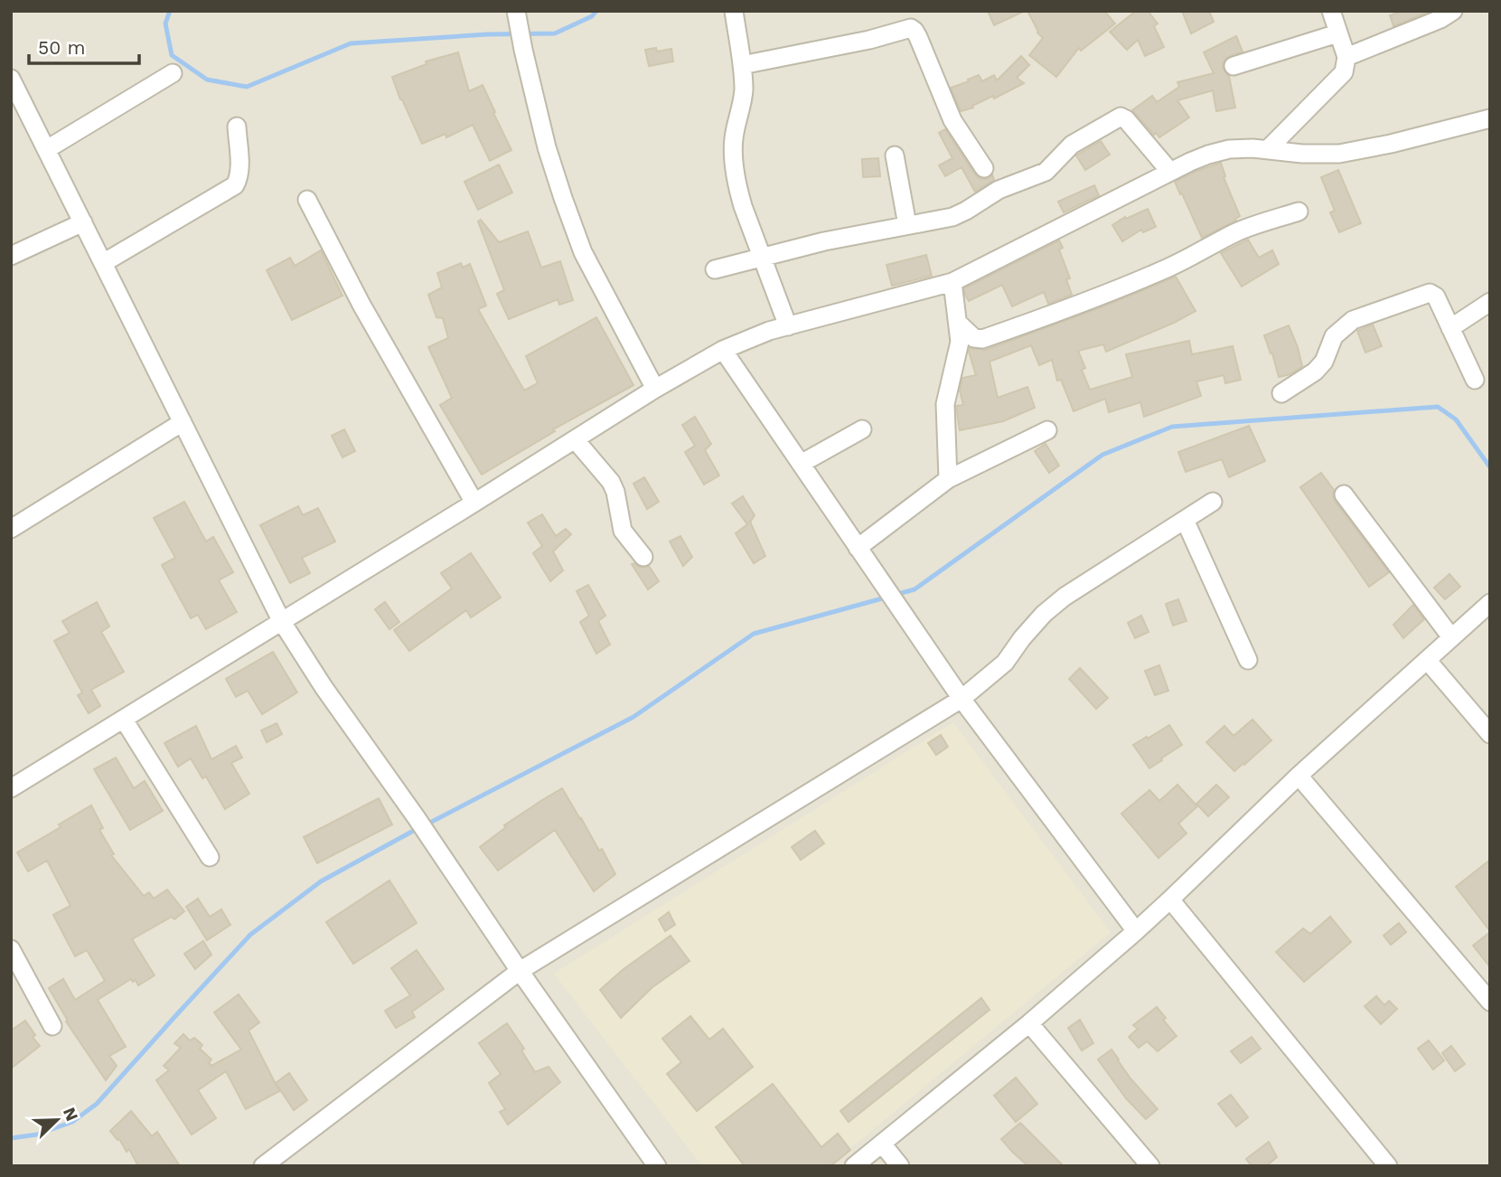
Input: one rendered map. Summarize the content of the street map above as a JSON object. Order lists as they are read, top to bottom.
{
  "scale_bar": "50 m",
  "north": "top right"
}
